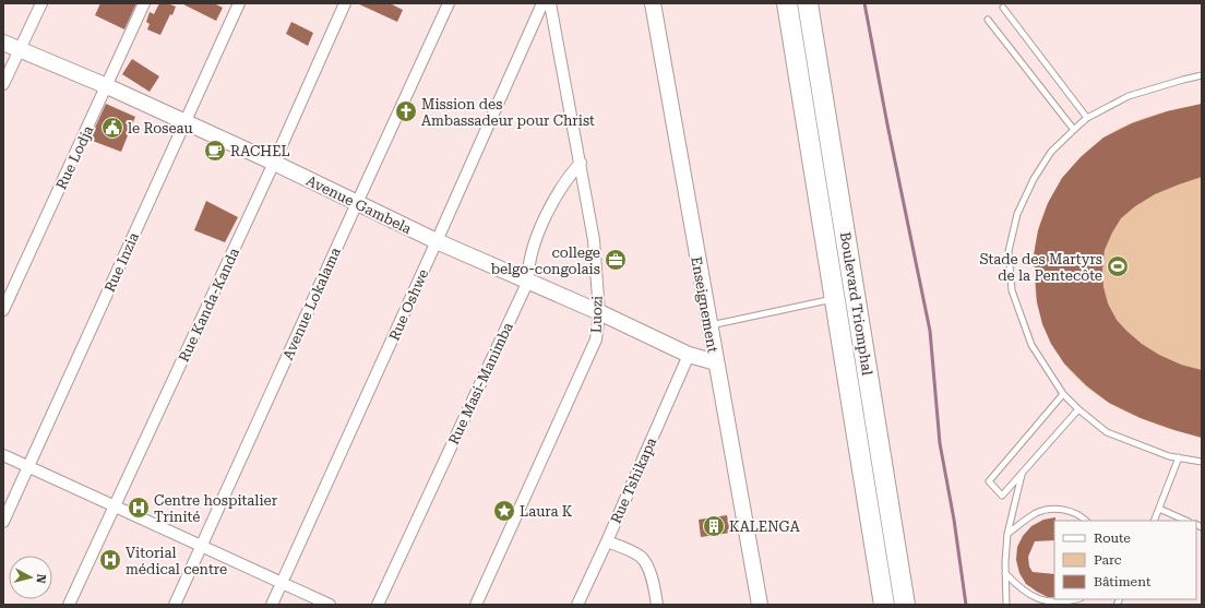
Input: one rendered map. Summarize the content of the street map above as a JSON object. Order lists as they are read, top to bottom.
{
  "streets": {
    "highway": ["Boulevard Triomphal"],
    "street": [
      "Rue Lodja",
      "Avenue Gambela",
      "Rue Inzia",
      "Avenue Lokalama",
      "Rue Kanda-Kanda",
      "Rue Oshwe",
      "Enseignement",
      "Luozi",
      "Rue Masi-Manimba",
      "Rue Tshikapa"
    ]
  },
  "crossings": [
    ["Rue Lodja", "Avenue Gambela"],
    ["Avenue Gambela", "Rue Inzia"],
    ["Avenue Gambela", "Avenue Lokalama"],
    ["Avenue Gambela", "Rue Kanda-Kanda"],
    ["Avenue Gambela", "Rue Oshwe"],
    ["Avenue Gambela", "Enseignement"],
    ["Avenue Gambela", "Luozi"],
    ["Avenue Gambela", "Rue Masi-Manimba"],
    ["Avenue Gambela", "Rue Tshikapa"],
    ["Luozi", "Rue Masi-Manimba"]
  ],
  "places": {
    "church": ["Mission des Ambassadeur pour Christ"],
    "public building": ["le Roseau"],
    "cafe": ["RACHEL"],
    "office": ["college belgo-congolais"],
    "sports": ["Stade des Martyrs de la Pentecôte"],
    "hospital": ["Centre hospitalier Trinité", "Vitorial médical centre"],
    "place": ["Laura K"],
    "building": ["KALENGA"]
  },
  "legend": ["Route", "Parc", "Bâtiment"],
  "north": "right"
}
